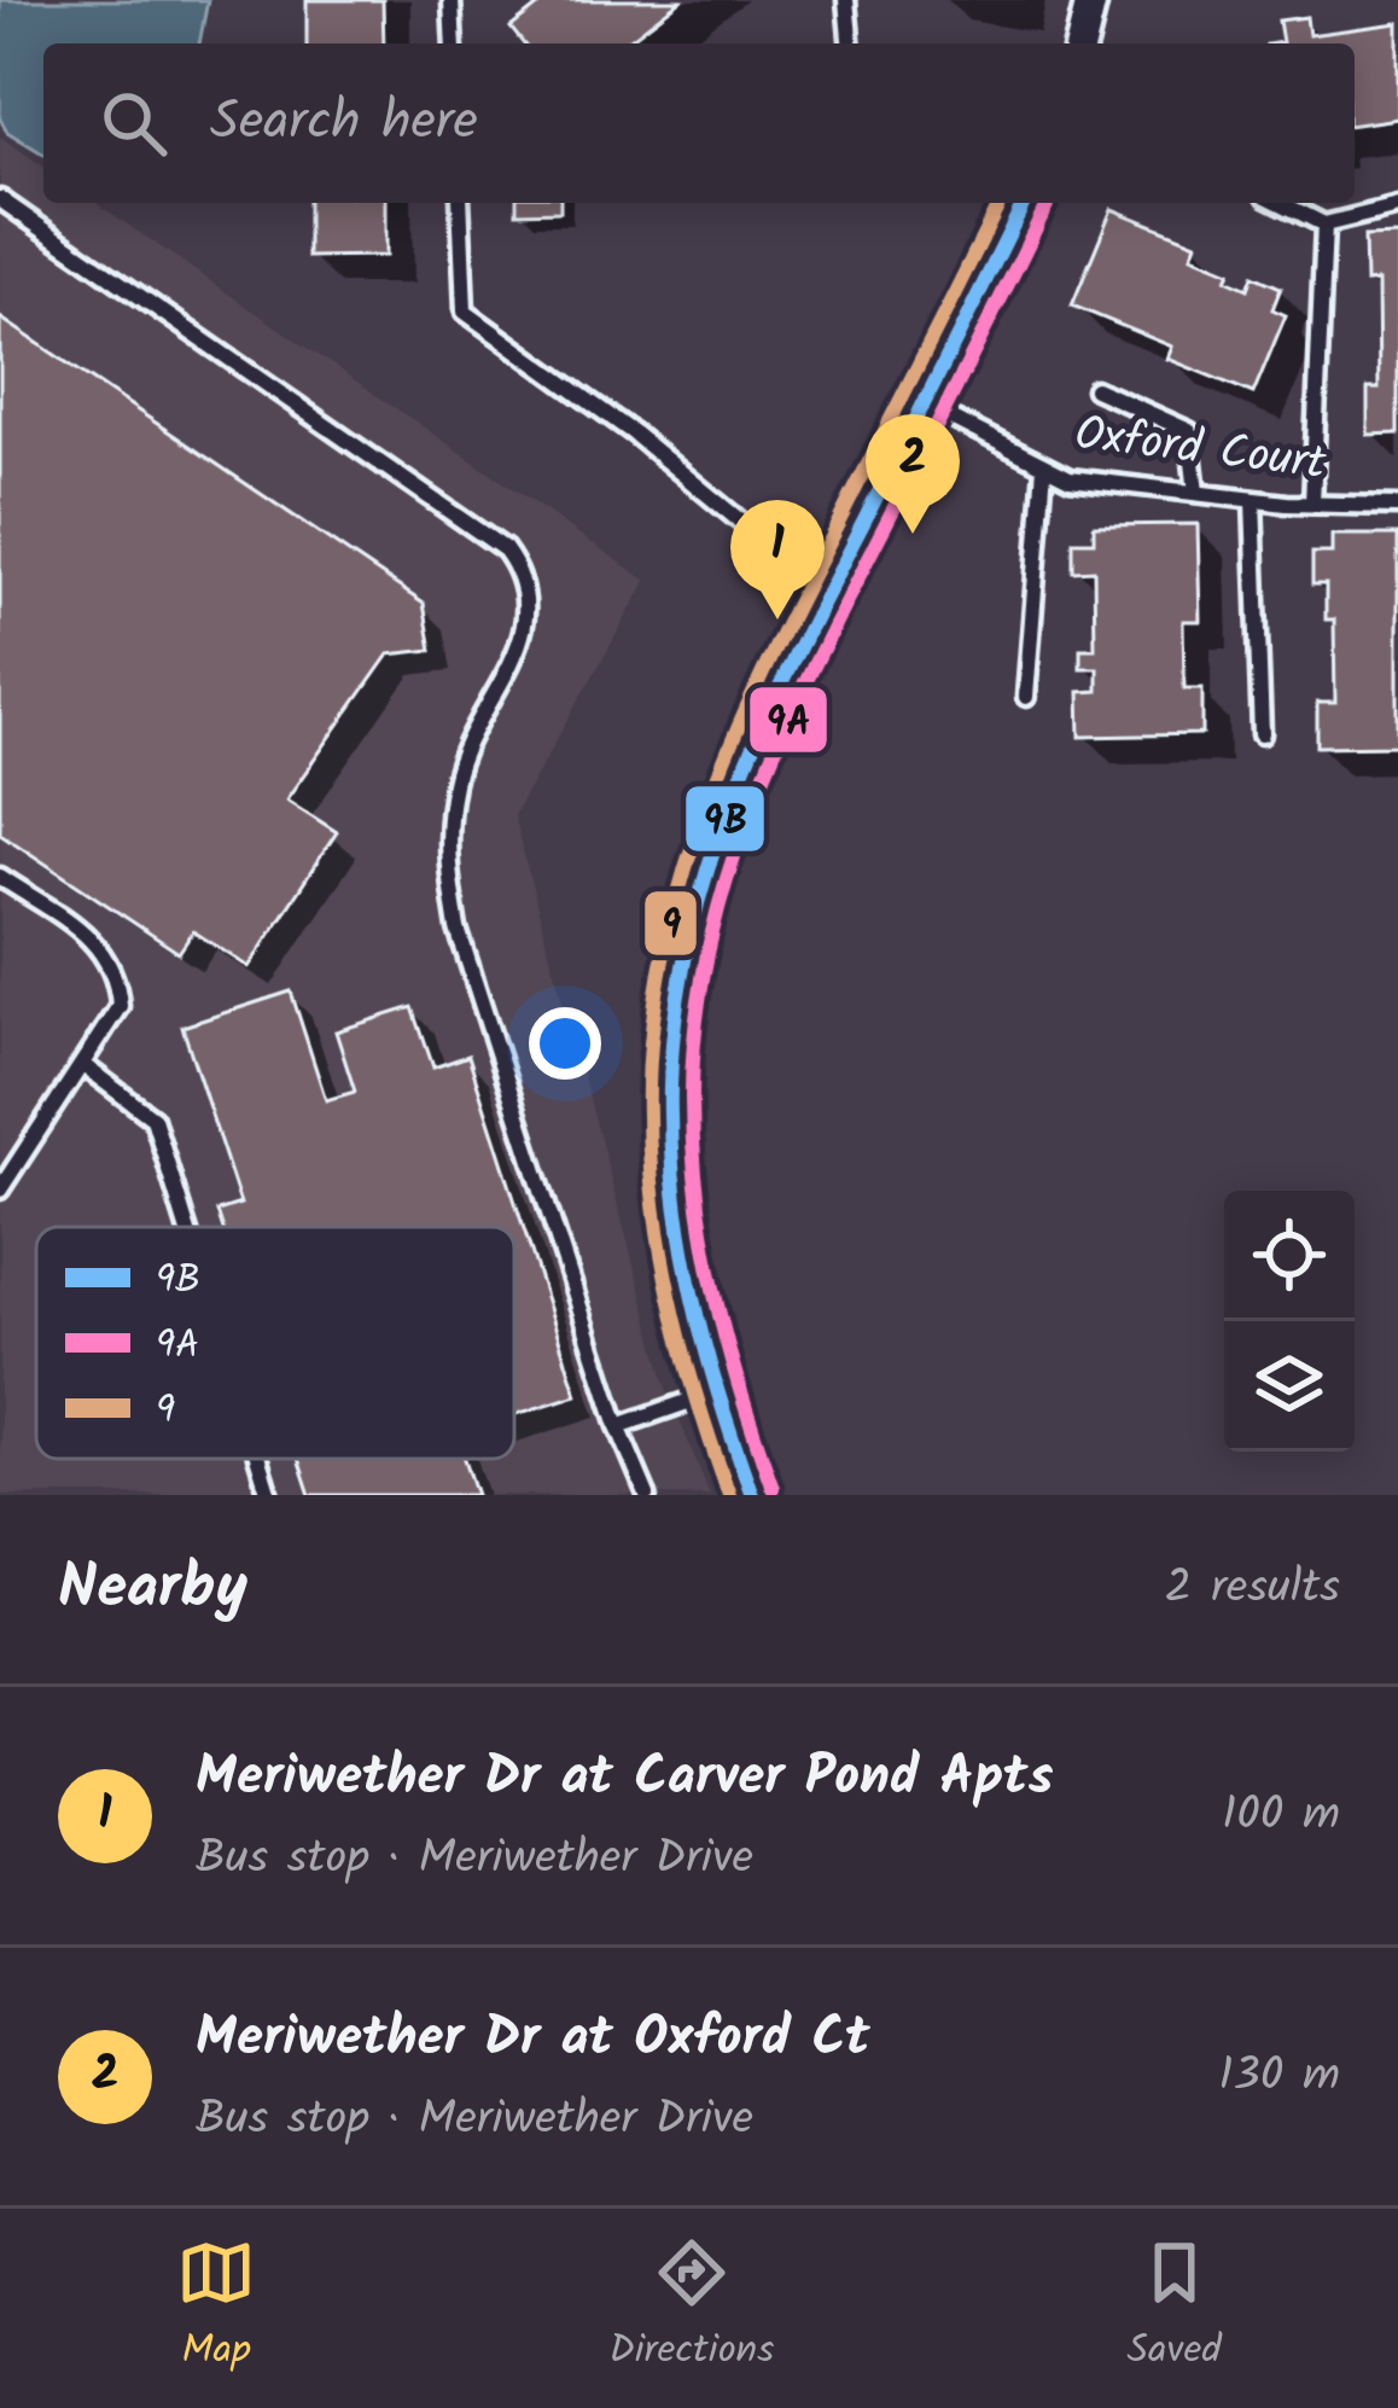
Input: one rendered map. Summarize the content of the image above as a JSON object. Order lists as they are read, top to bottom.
{
  "streets": {
    "lane": ["Oxford Court"]
  },
  "lines": ["transit line 9B", "transit line 9", "transit line 9A"],
  "legend": ["9B", "9A", "9"],
  "page": {
    "search": "Search here",
    "pins": ["2", "1"],
    "heading": ["Nearby", "2 results"],
    "list": [
      {
        "mark": "1",
        "name": "Meriwether Dr at Carver Pond Apts",
        "note": "Bus stop · Meriwether Drive",
        "value": "100 m"
      },
      {
        "mark": "2",
        "name": "Meriwether Dr at Oxford Ct",
        "note": "Bus stop · Meriwether Drive",
        "value": "130 m"
      }
    ],
    "nav": ["Map", "Directions", "Saved"]
  }
}
